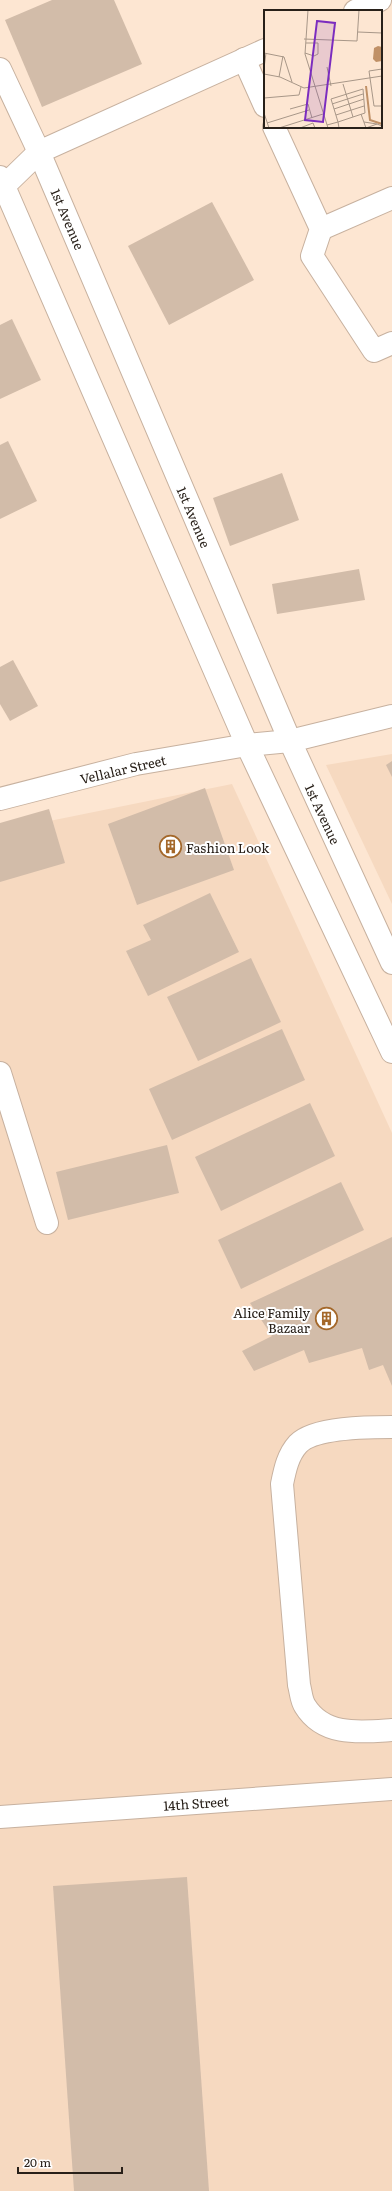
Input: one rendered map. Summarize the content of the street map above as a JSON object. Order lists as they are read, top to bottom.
{
  "streets": {
    "main road": ["1st Avenue", "Vellalar Street", "14th Street"]
  },
  "crossings": [
    ["1st Avenue", "Vellalar Street"]
  ],
  "places": {
    "building": ["Fashion Look", "Alice Family Bazaar"]
  },
  "scale_bar": "20 m"
}
